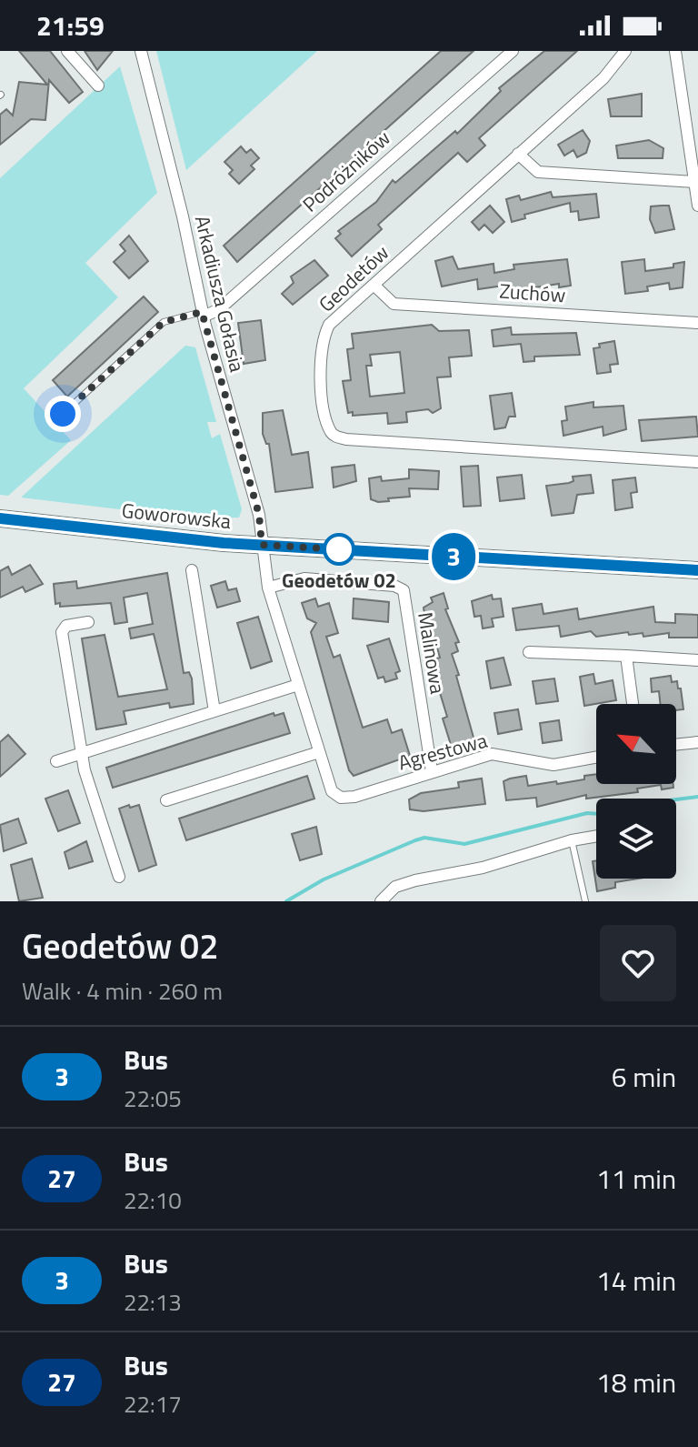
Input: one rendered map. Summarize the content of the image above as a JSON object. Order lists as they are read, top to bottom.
{
  "streets": {
    "street": [
      "Podróżników",
      "Geodetów",
      "Zuchów",
      "Arkadiusza Gołasia",
      "Goworowska",
      "Malinowa",
      "Agrestowa"
    ]
  },
  "crossings": [
    ["Podróżników", "Arkadiusza Gołasia"],
    ["Geodetów", "Zuchów"],
    ["Arkadiusza Gołasia", "Goworowska"],
    ["Arkadiusza Gołasia", "Malinowa"],
    ["Arkadiusza Gołasia", "Agrestowa"],
    ["Malinowa", "Agrestowa"]
  ],
  "places": ["Geodetów 02"],
  "lines": ["bus line 3"],
  "north": "top left",
  "page": {
    "status": "21:59",
    "on_map": "3",
    "heading": ["Geodetów 02", "Walk · 4 min · 260 m"],
    "list": [
      {
        "mark": "3",
        "name": "Bus",
        "note": "22:05",
        "value": "6 min"
      },
      {
        "mark": "27",
        "name": "Bus",
        "note": "22:10",
        "value": "11 min"
      },
      {
        "mark": "3",
        "name": "Bus",
        "note": "22:13",
        "value": "14 min"
      },
      {
        "mark": "27",
        "name": "Bus",
        "note": "22:17",
        "value": "18 min"
      }
    ]
  }
}
